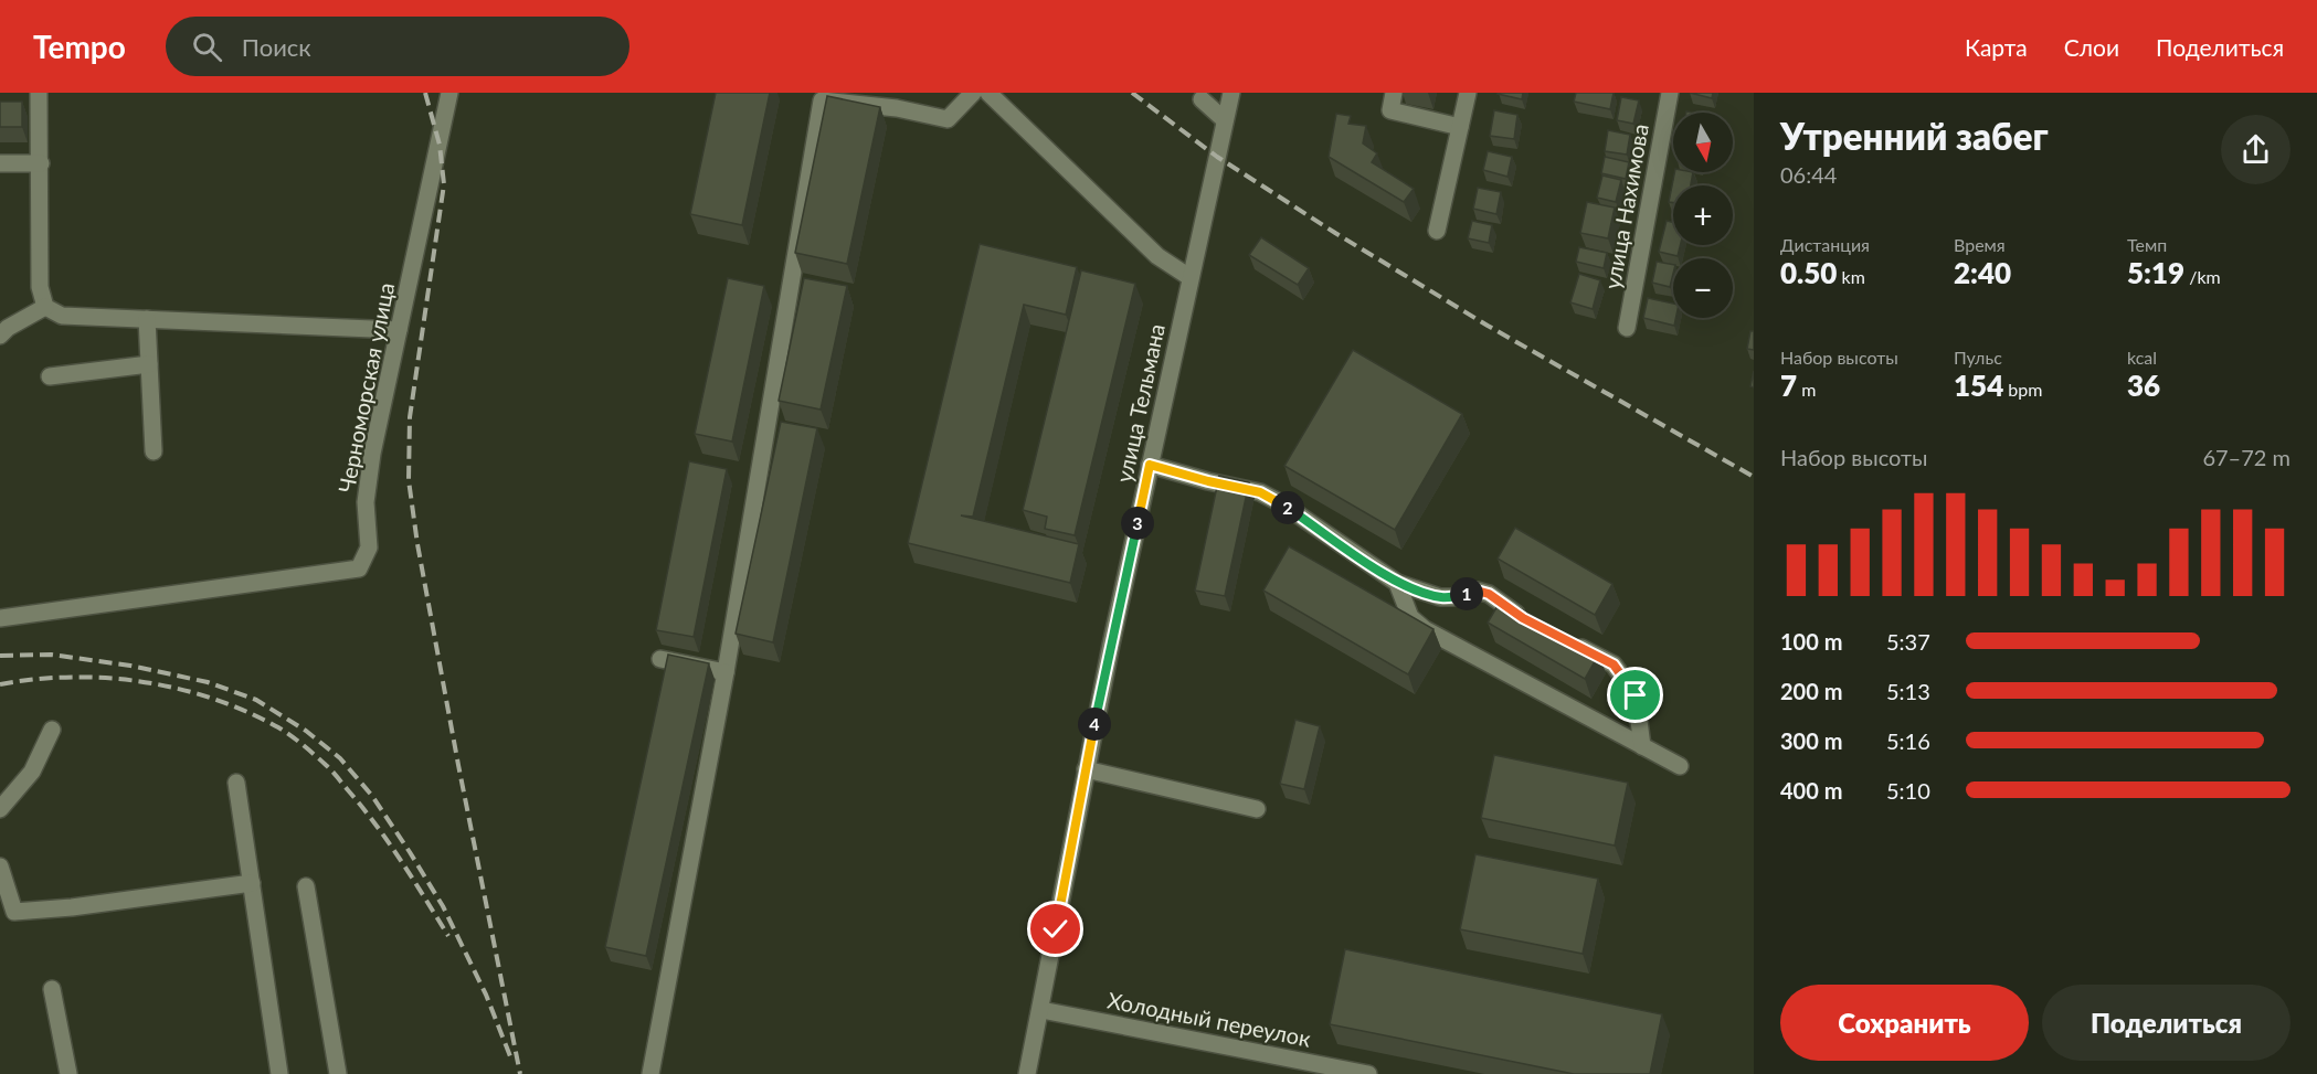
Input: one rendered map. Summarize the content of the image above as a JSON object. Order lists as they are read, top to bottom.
{
  "streets": {
    "street": [
      "улица Нахимова",
      "Черноморская улица",
      "улица Тельмана",
      "Холодный переулок"
    ]
  },
  "crossings": [
    ["улица Тельмана", "Холодный переулок"]
  ],
  "north": "bottom",
  "page": {
    "header": "Tempo",
    "search": "Поиск",
    "nav": ["Карта", "Слои", "Поделиться"],
    "heading": ["Утренний забег", "06:44"],
    "map_buttons": ["+", "−"],
    "stats": [
      ["Дистанция", "0.50 km"],
      ["Время", "2:40"],
      ["Темп", "5:19 /km"],
      ["Набор высоты", "7 m"],
      ["Пульс", "154 bpm"],
      ["kcal", "36"]
    ],
    "chart": ["Набор высоты", "67–72 m"],
    "pins": [
      "2",
      "3",
      "1",
      "4"
    ],
    "list": [
      {
        "name": "100 m",
        "note": "5:37"
      },
      {
        "name": "200 m",
        "note": "5:13"
      },
      {
        "name": "300 m",
        "note": "5:16"
      },
      {
        "name": "400 m",
        "note": "5:10"
      }
    ],
    "buttons": ["Сохранить", "Поделиться"]
  }
}
